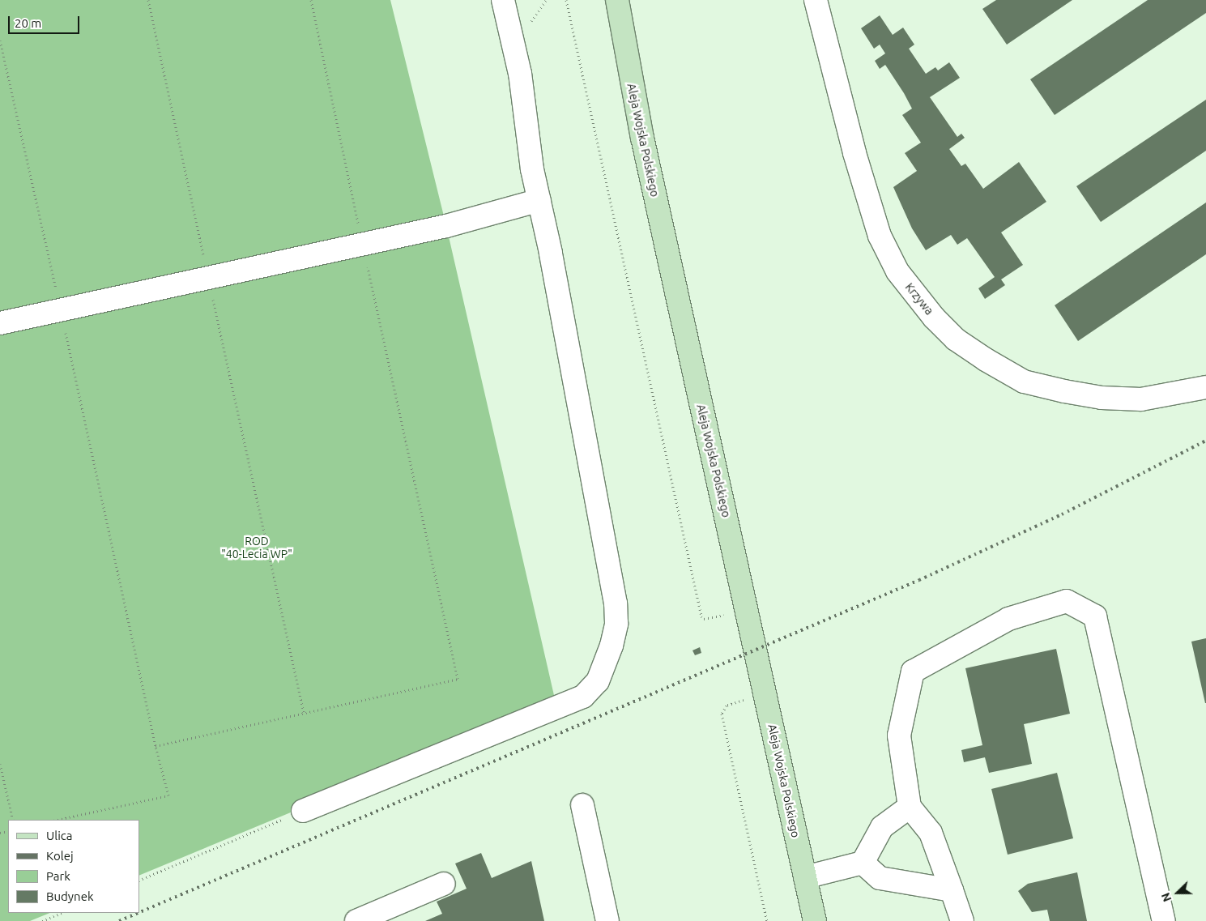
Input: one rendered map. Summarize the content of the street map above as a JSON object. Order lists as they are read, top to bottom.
{
  "streets": {
    "main road": ["Aleja Wojska Polskiego"],
    "street": ["Krzywa"]
  },
  "parks": ["ROD \"40-Lecia WP\""],
  "legend": [
    "Ulica",
    "Kolej",
    "Park",
    "Budynek"
  ],
  "scale_bar": "20 m",
  "north": "left"
}
